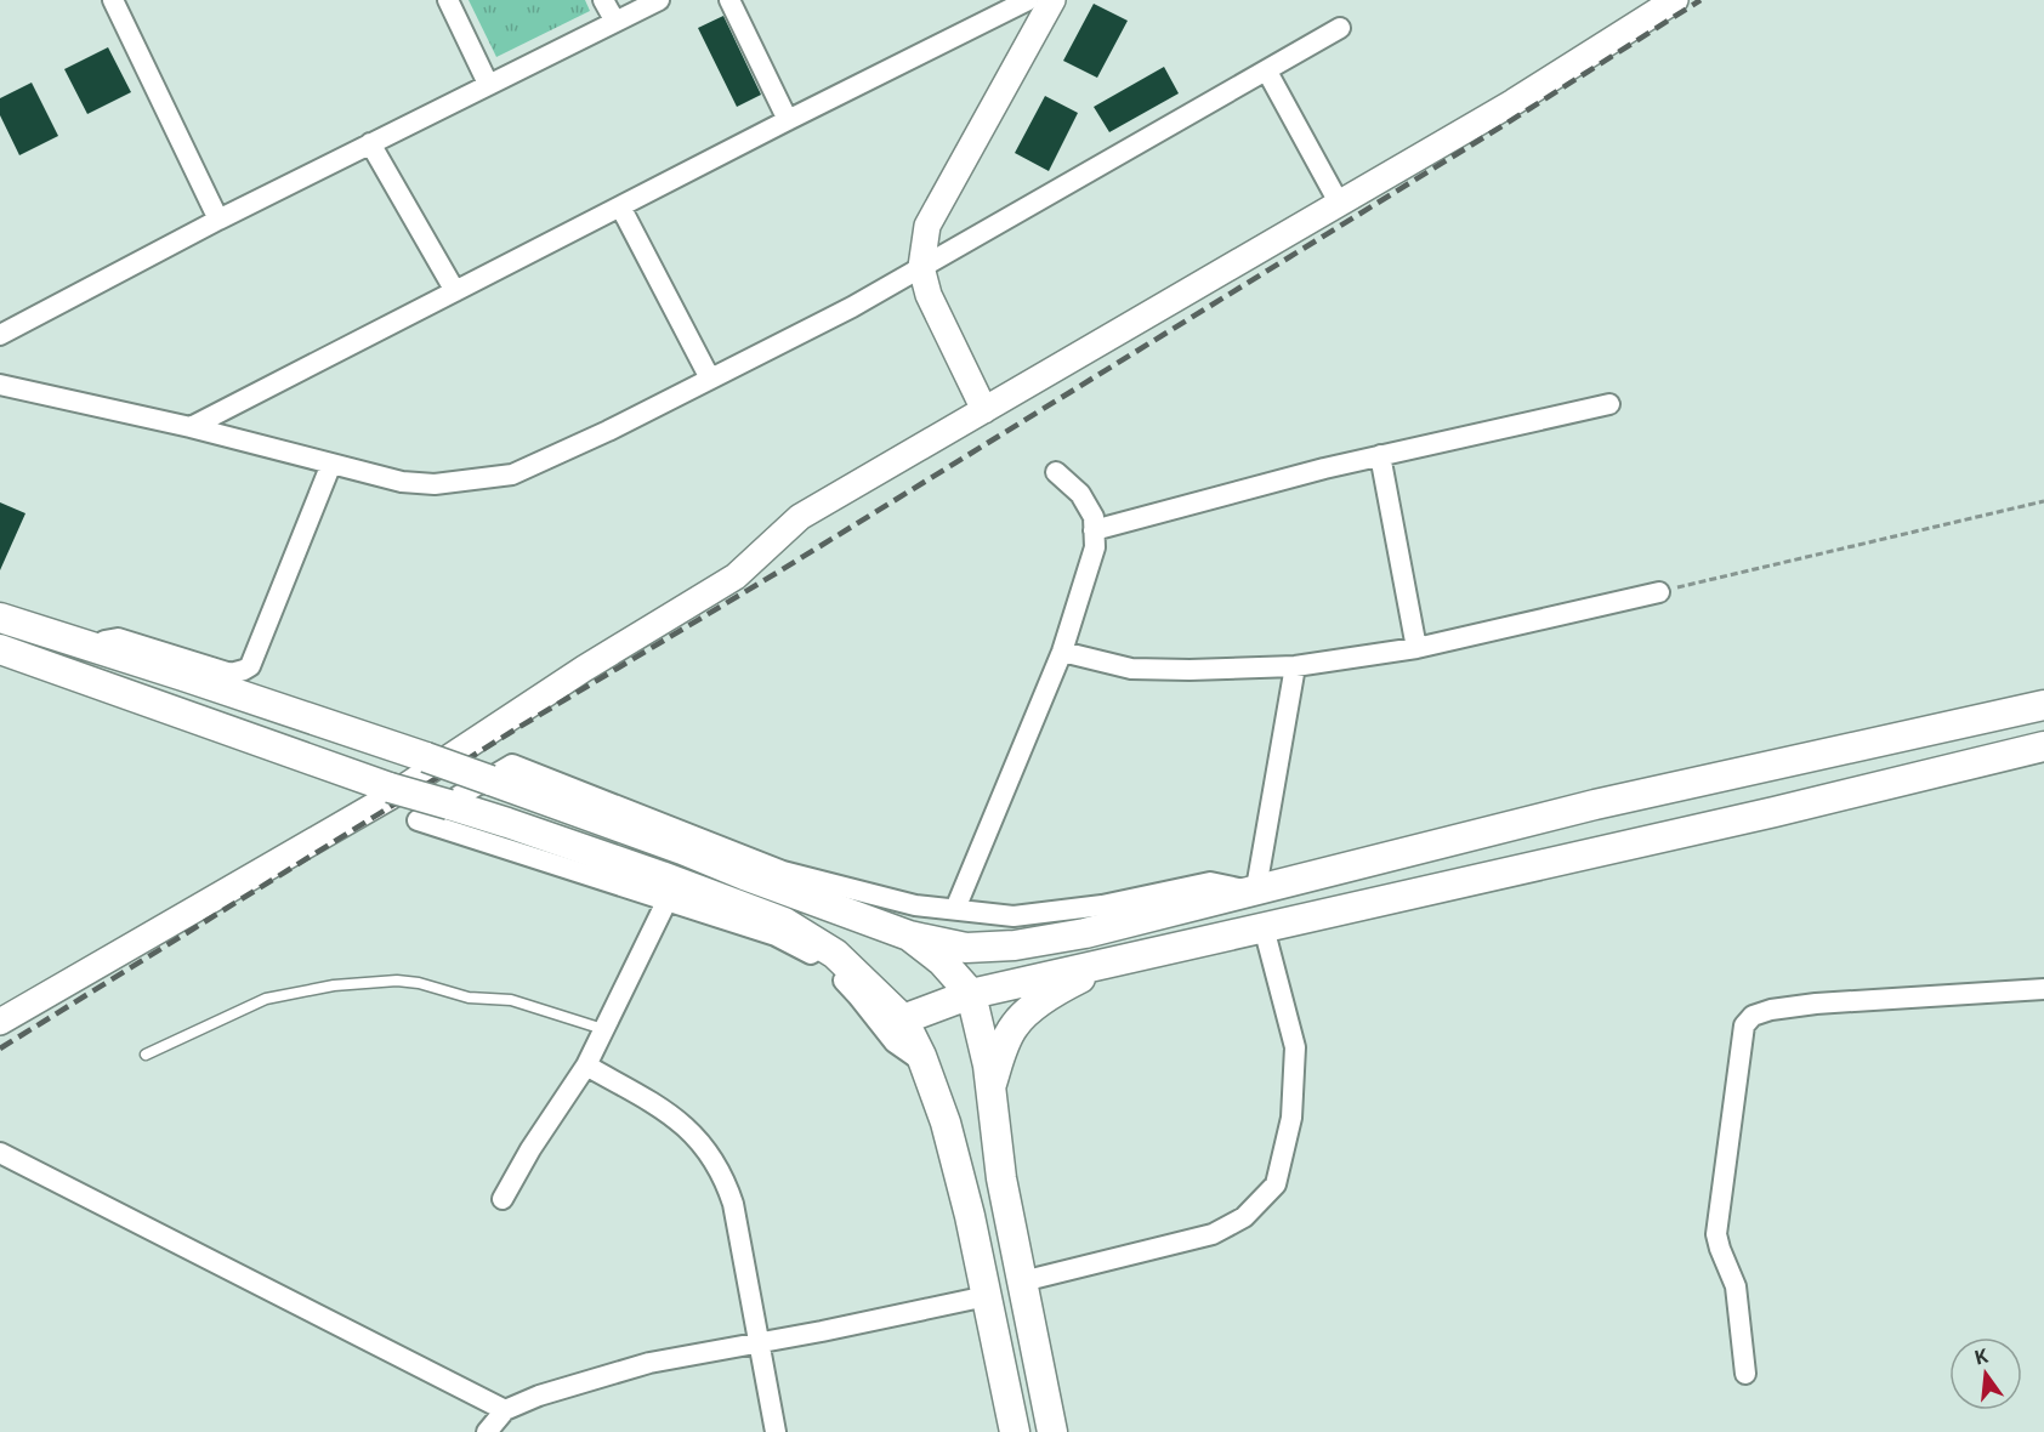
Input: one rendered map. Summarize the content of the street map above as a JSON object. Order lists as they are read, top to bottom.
{
  "north": "top"
}
